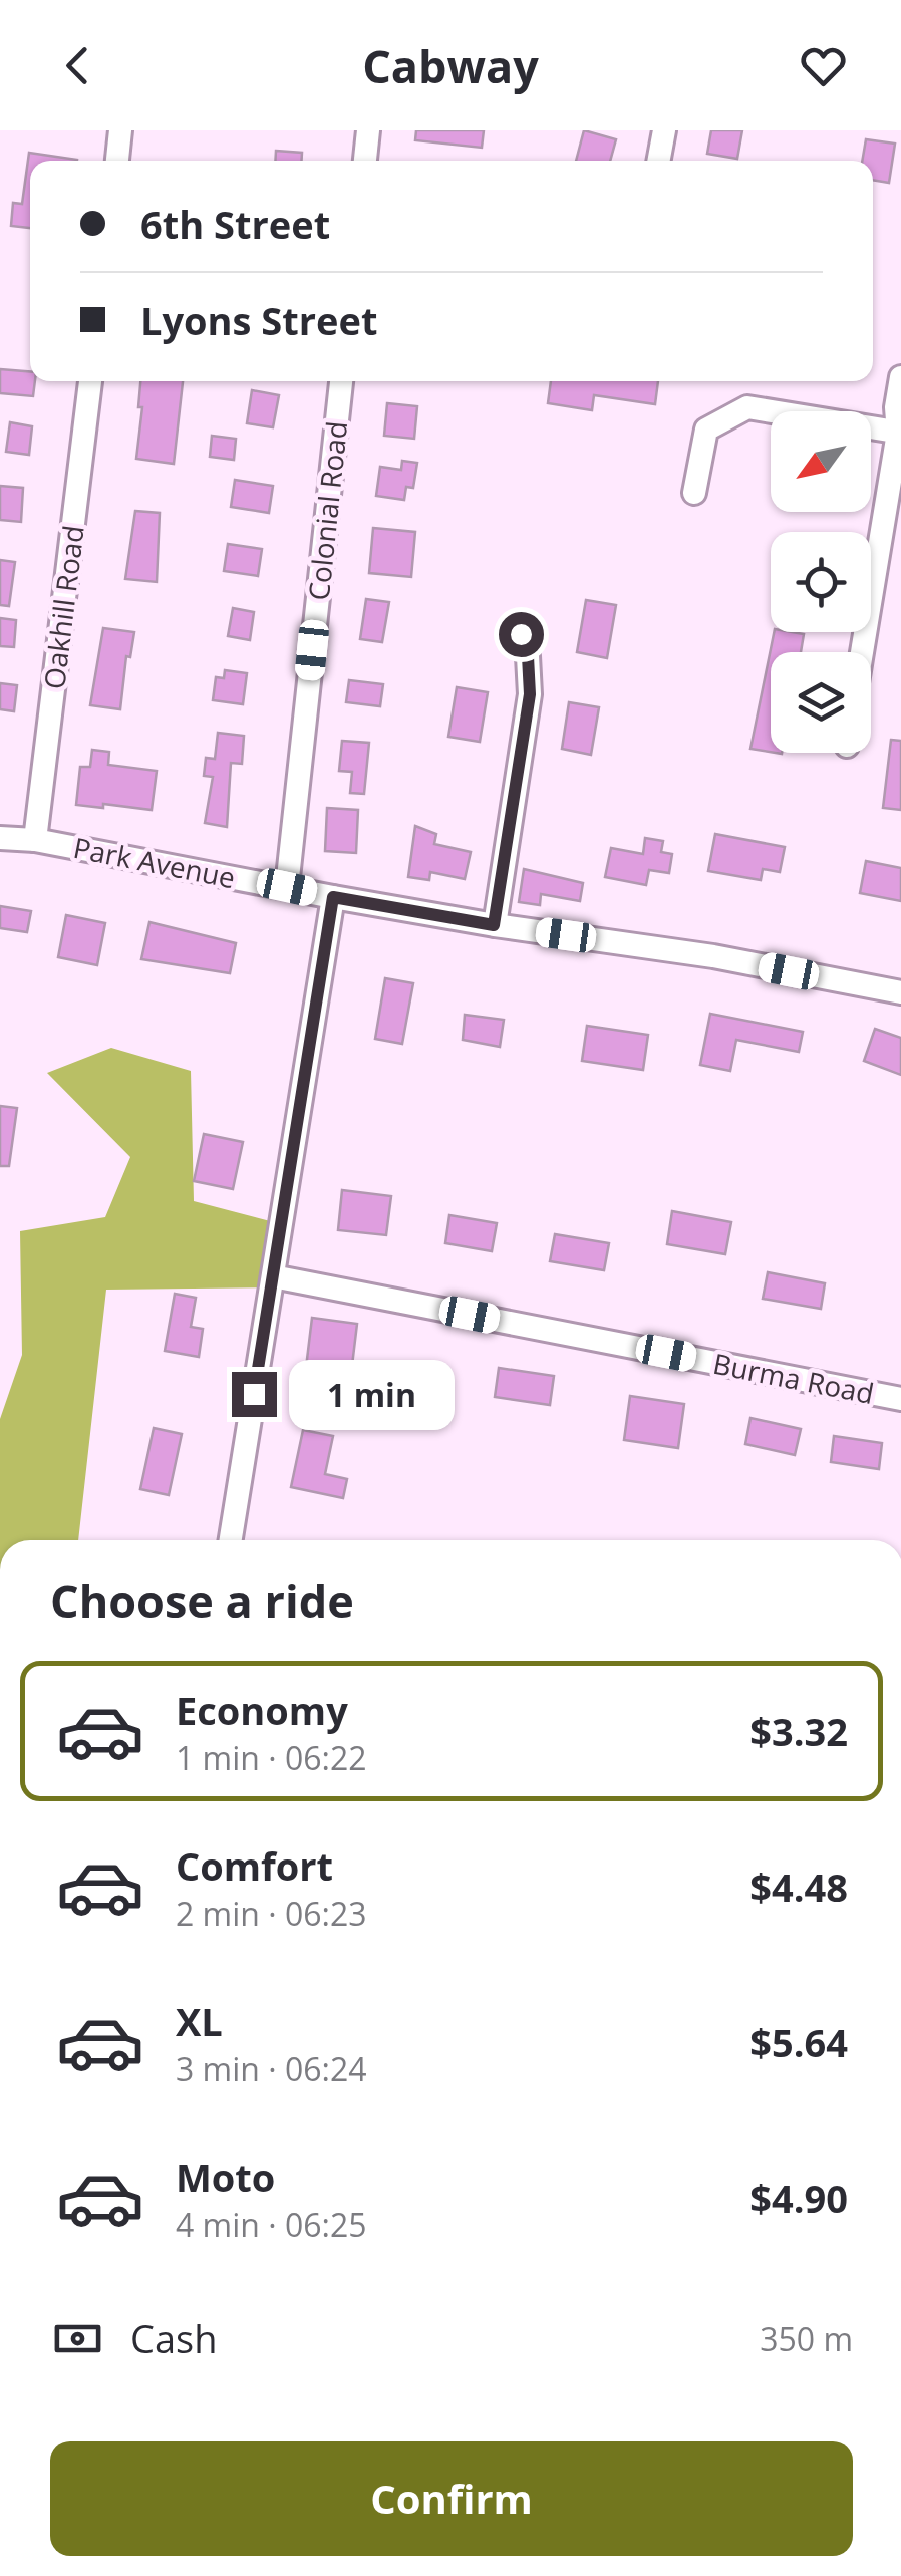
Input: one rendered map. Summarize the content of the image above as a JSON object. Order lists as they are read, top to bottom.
{
  "streets": {
    "street": [
      "Colonial Road",
      "Oakhill Road",
      "Park Avenue",
      "Burma Road"
    ]
  },
  "crossings": [
    ["Colonial Road", "Park Avenue"],
    ["Oakhill Road", "Park Avenue"]
  ],
  "north": "bottom left",
  "page": {
    "header": "Cabway",
    "banner": ["6th Street", "Lyons Street"],
    "bubble": "1 min",
    "heading": "Choose a ride",
    "list": [
      {
        "name": "Economy",
        "note": "1 min · 06:22",
        "value": "$3.32"
      },
      {
        "name": "Comfort",
        "note": "2 min · 06:23",
        "value": "$4.48"
      },
      {
        "name": "XL",
        "note": "3 min · 06:24",
        "value": "$5.64"
      },
      {
        "name": "Moto",
        "note": "4 min · 06:25",
        "value": "$4.90"
      }
    ],
    "pay": ["Cash", "350 m"],
    "buttons": "Confirm"
  }
}
